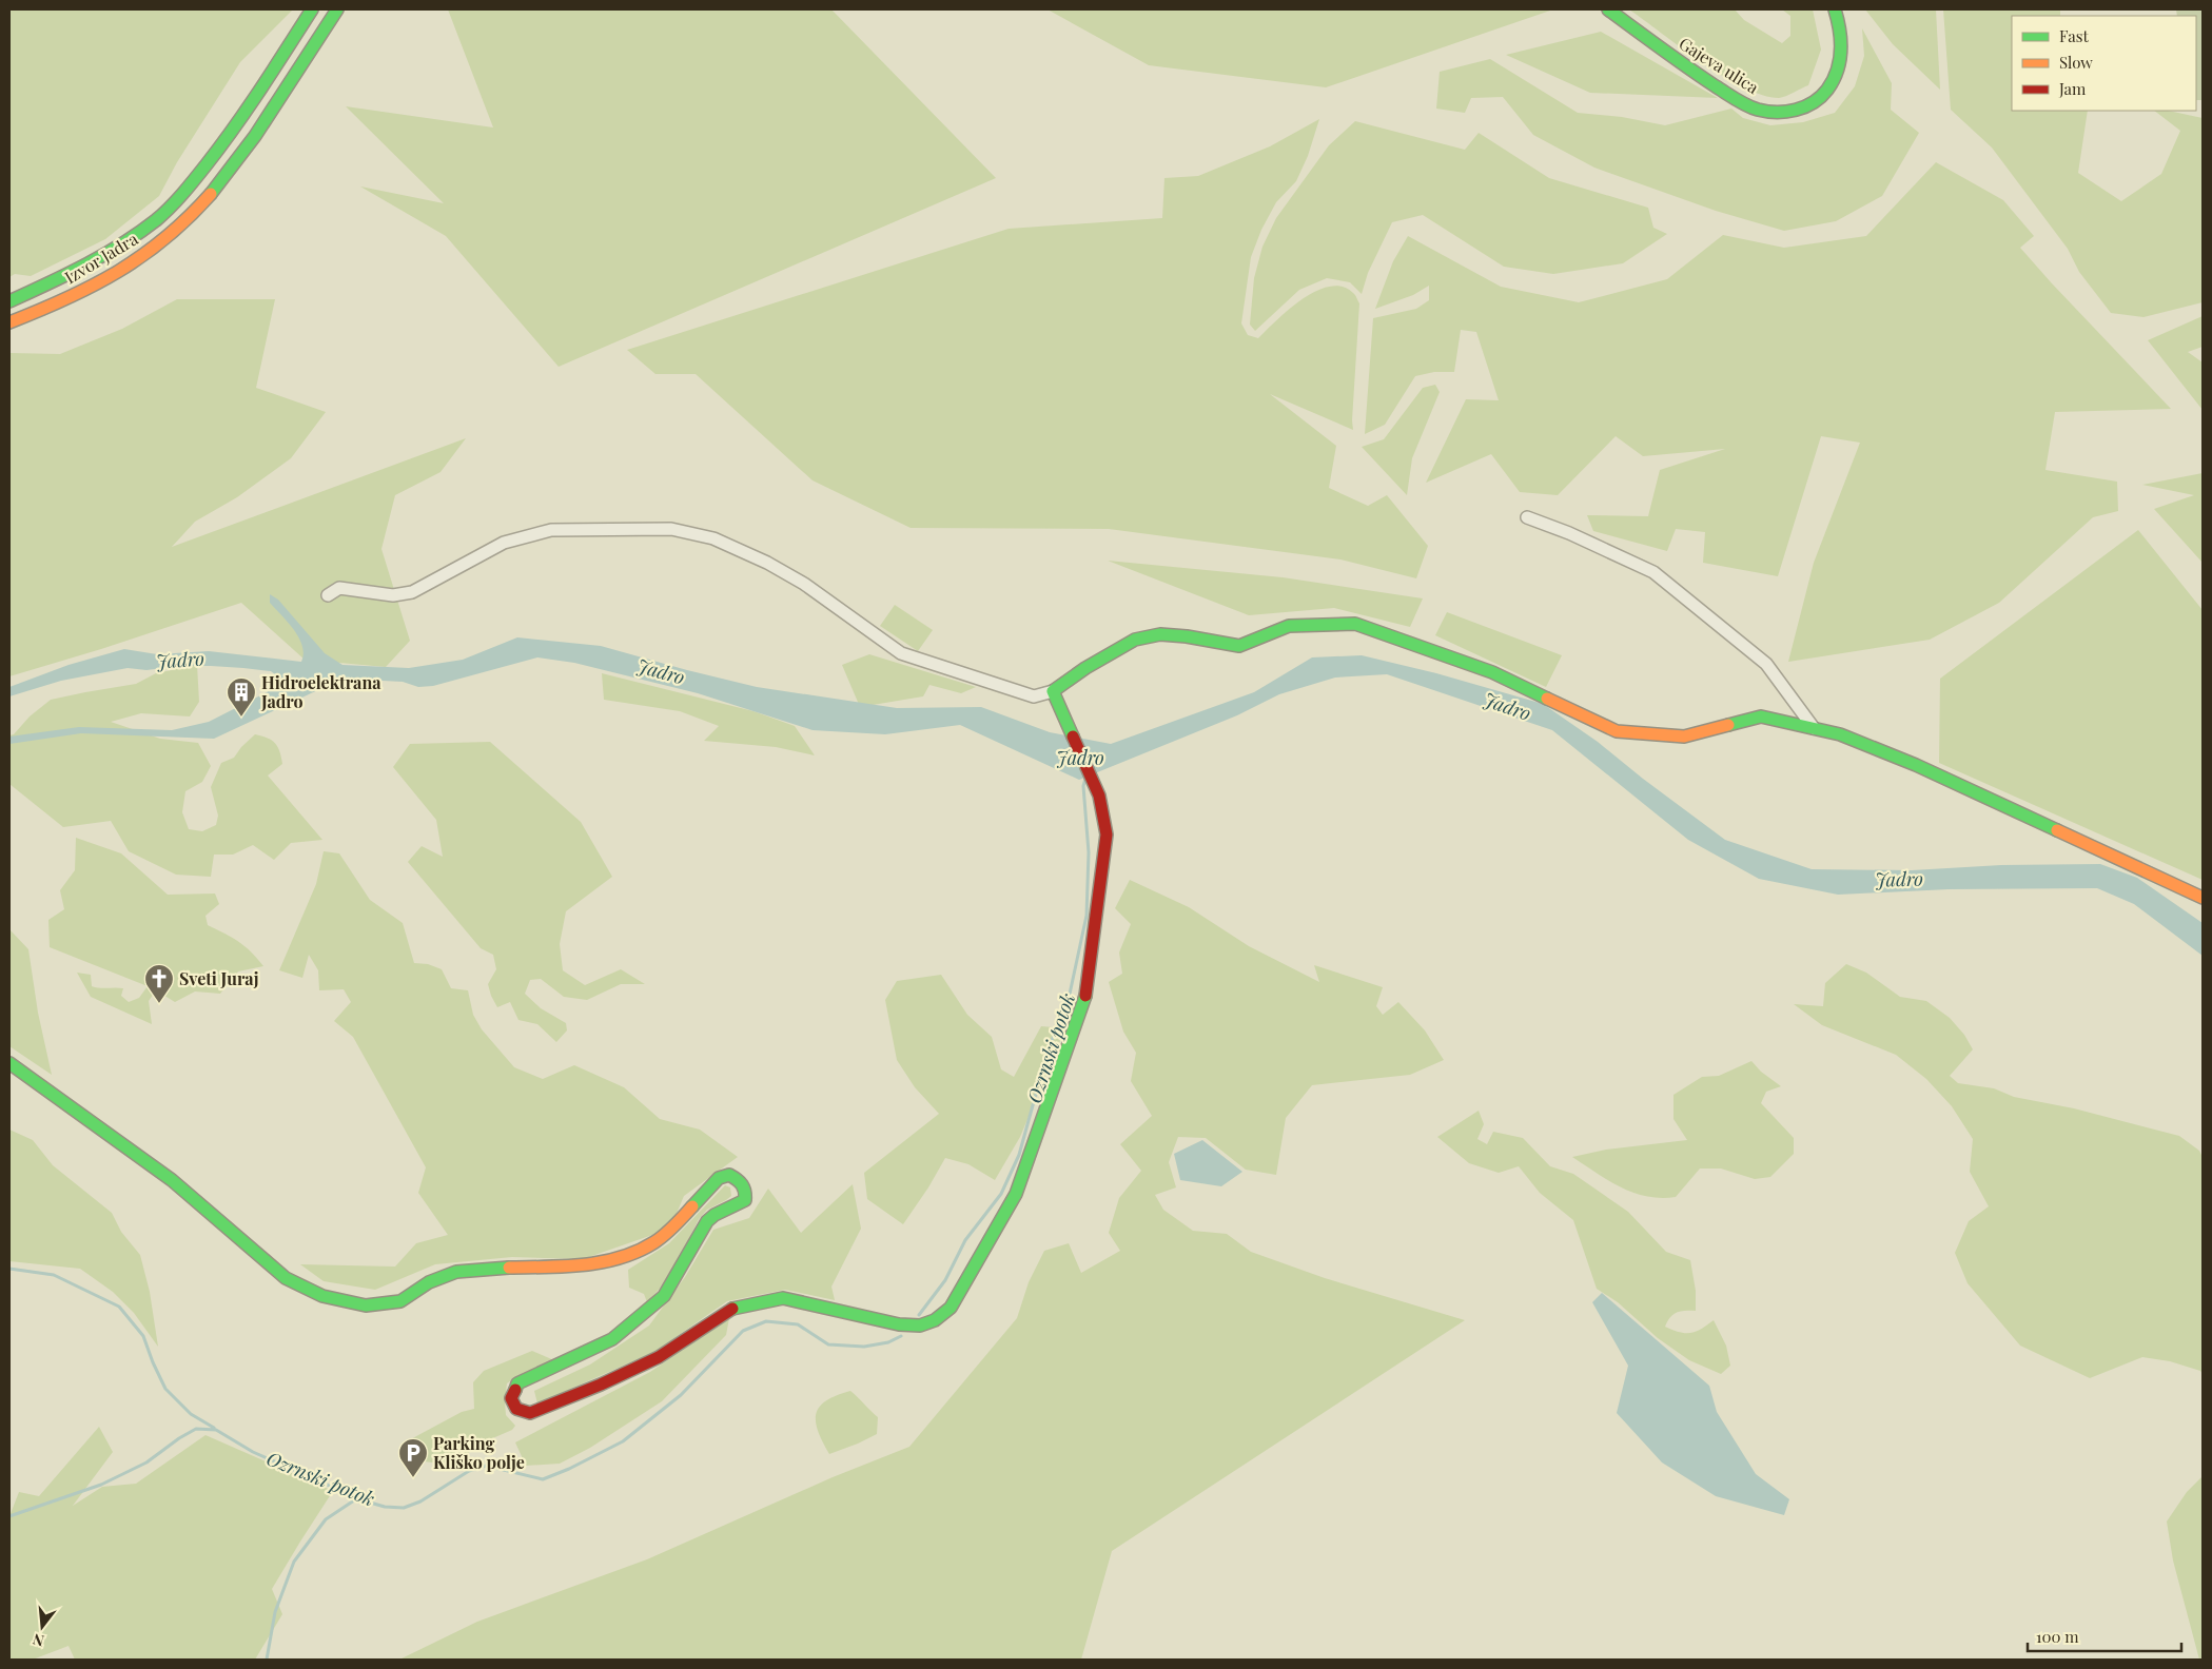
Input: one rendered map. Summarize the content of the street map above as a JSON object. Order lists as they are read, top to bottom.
{
  "streets": {
    "main road": ["Gajeva ulica", "Izvor Jadra"]
  },
  "water": ["Jadro", "Ozrnski potok"],
  "places": {
    "building": ["Hidroelektrana Jadro"],
    "church": ["Sveti Juraj"],
    "parking": ["Parking Kliško polje"]
  },
  "legend": ["Fast", "Slow", "Jam"],
  "scale_bar": "100 m",
  "north": "bottom"
}
